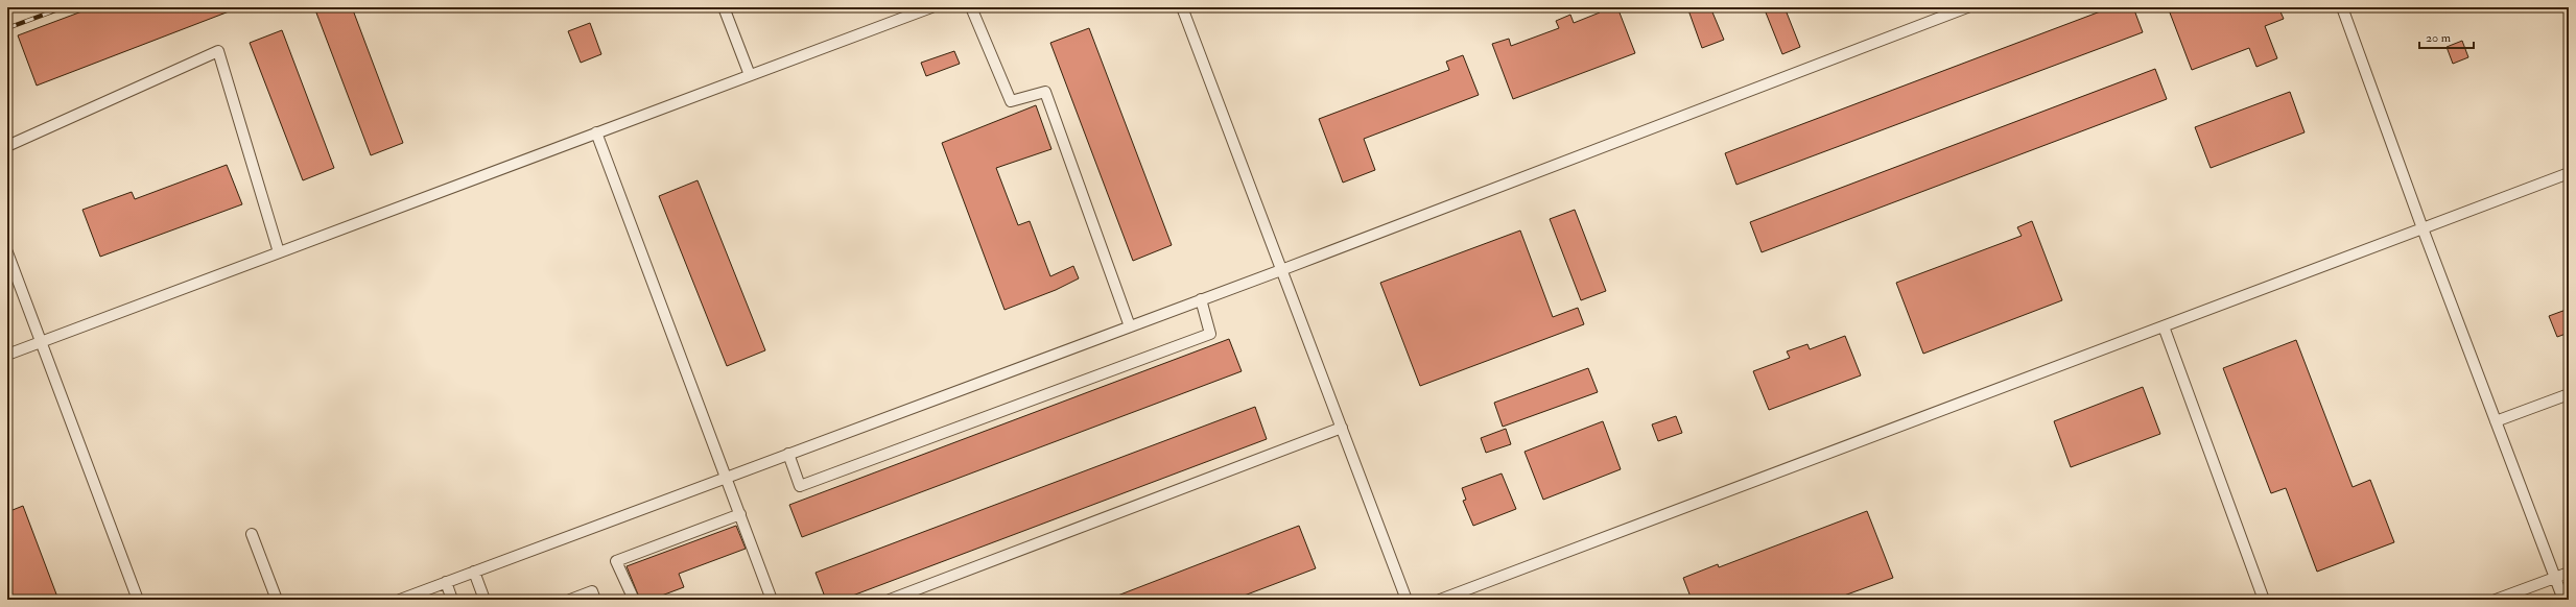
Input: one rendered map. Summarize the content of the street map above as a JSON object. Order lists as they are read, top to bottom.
{
  "scale_bar": "20 m"
}
